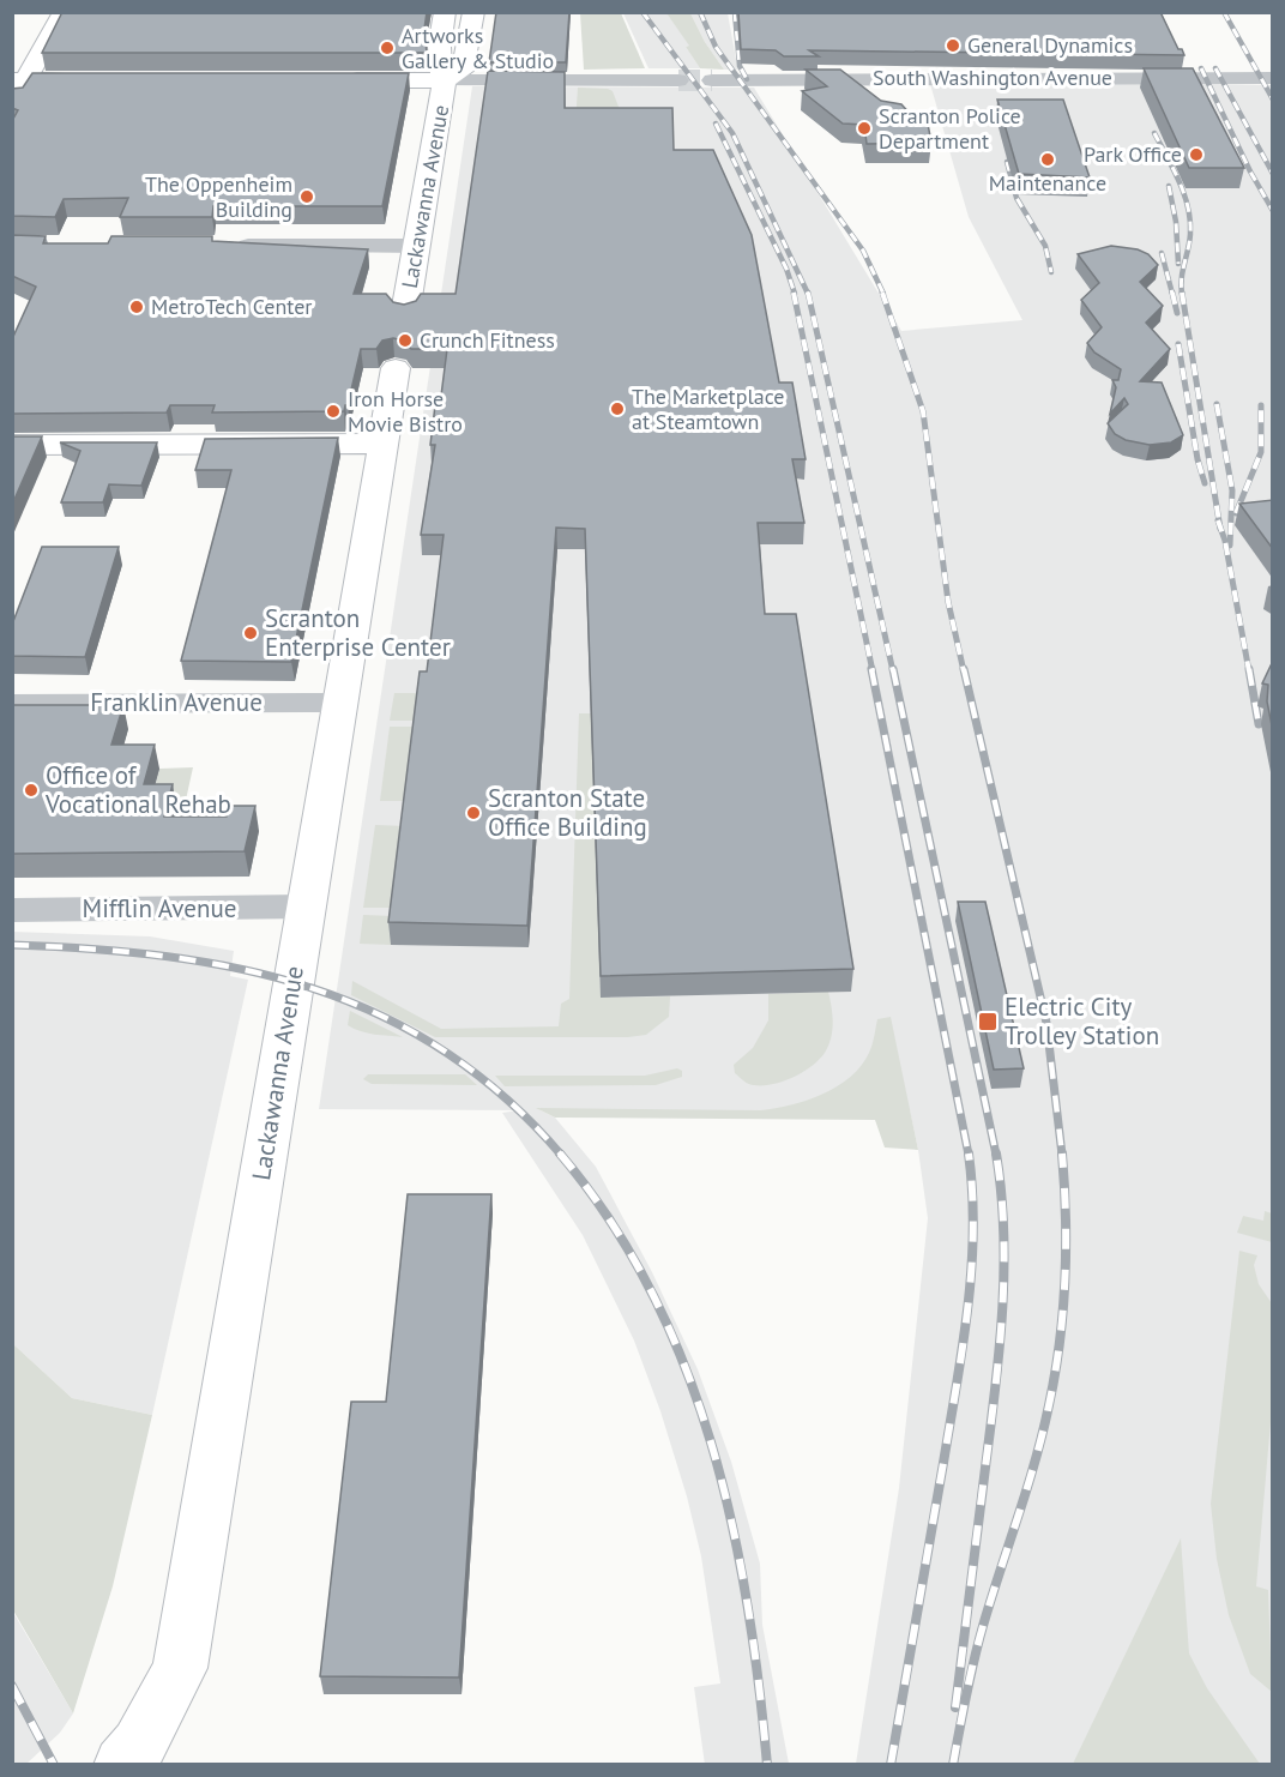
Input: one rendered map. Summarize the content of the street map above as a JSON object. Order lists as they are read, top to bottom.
{
  "streets": {
    "main road": ["Lackawanna Avenue"],
    "street": ["South Washington Avenue", "Franklin Avenue", "Mifflin Avenue"]
  },
  "crossings": [
    ["Lackawanna Avenue", "Franklin Avenue"],
    ["Lackawanna Avenue", "Mifflin Avenue"]
  ],
  "places": {
    "other": [
      "General Dynamics",
      "Artworks Gallery & Studio",
      "Scranton Police Department",
      "Park Office",
      "Maintenance",
      "The Oppenheim Building",
      "MetroTech Center",
      "Crunch Fitness",
      "The Marketplace at Steamtown",
      "Iron Horse Movie Bistro",
      "Scranton Enterprise Center",
      "Office of Vocational Rehab",
      "Scranton State Office Building"
    ],
    "transit": ["Electric City Trolley Station"]
  }
}
